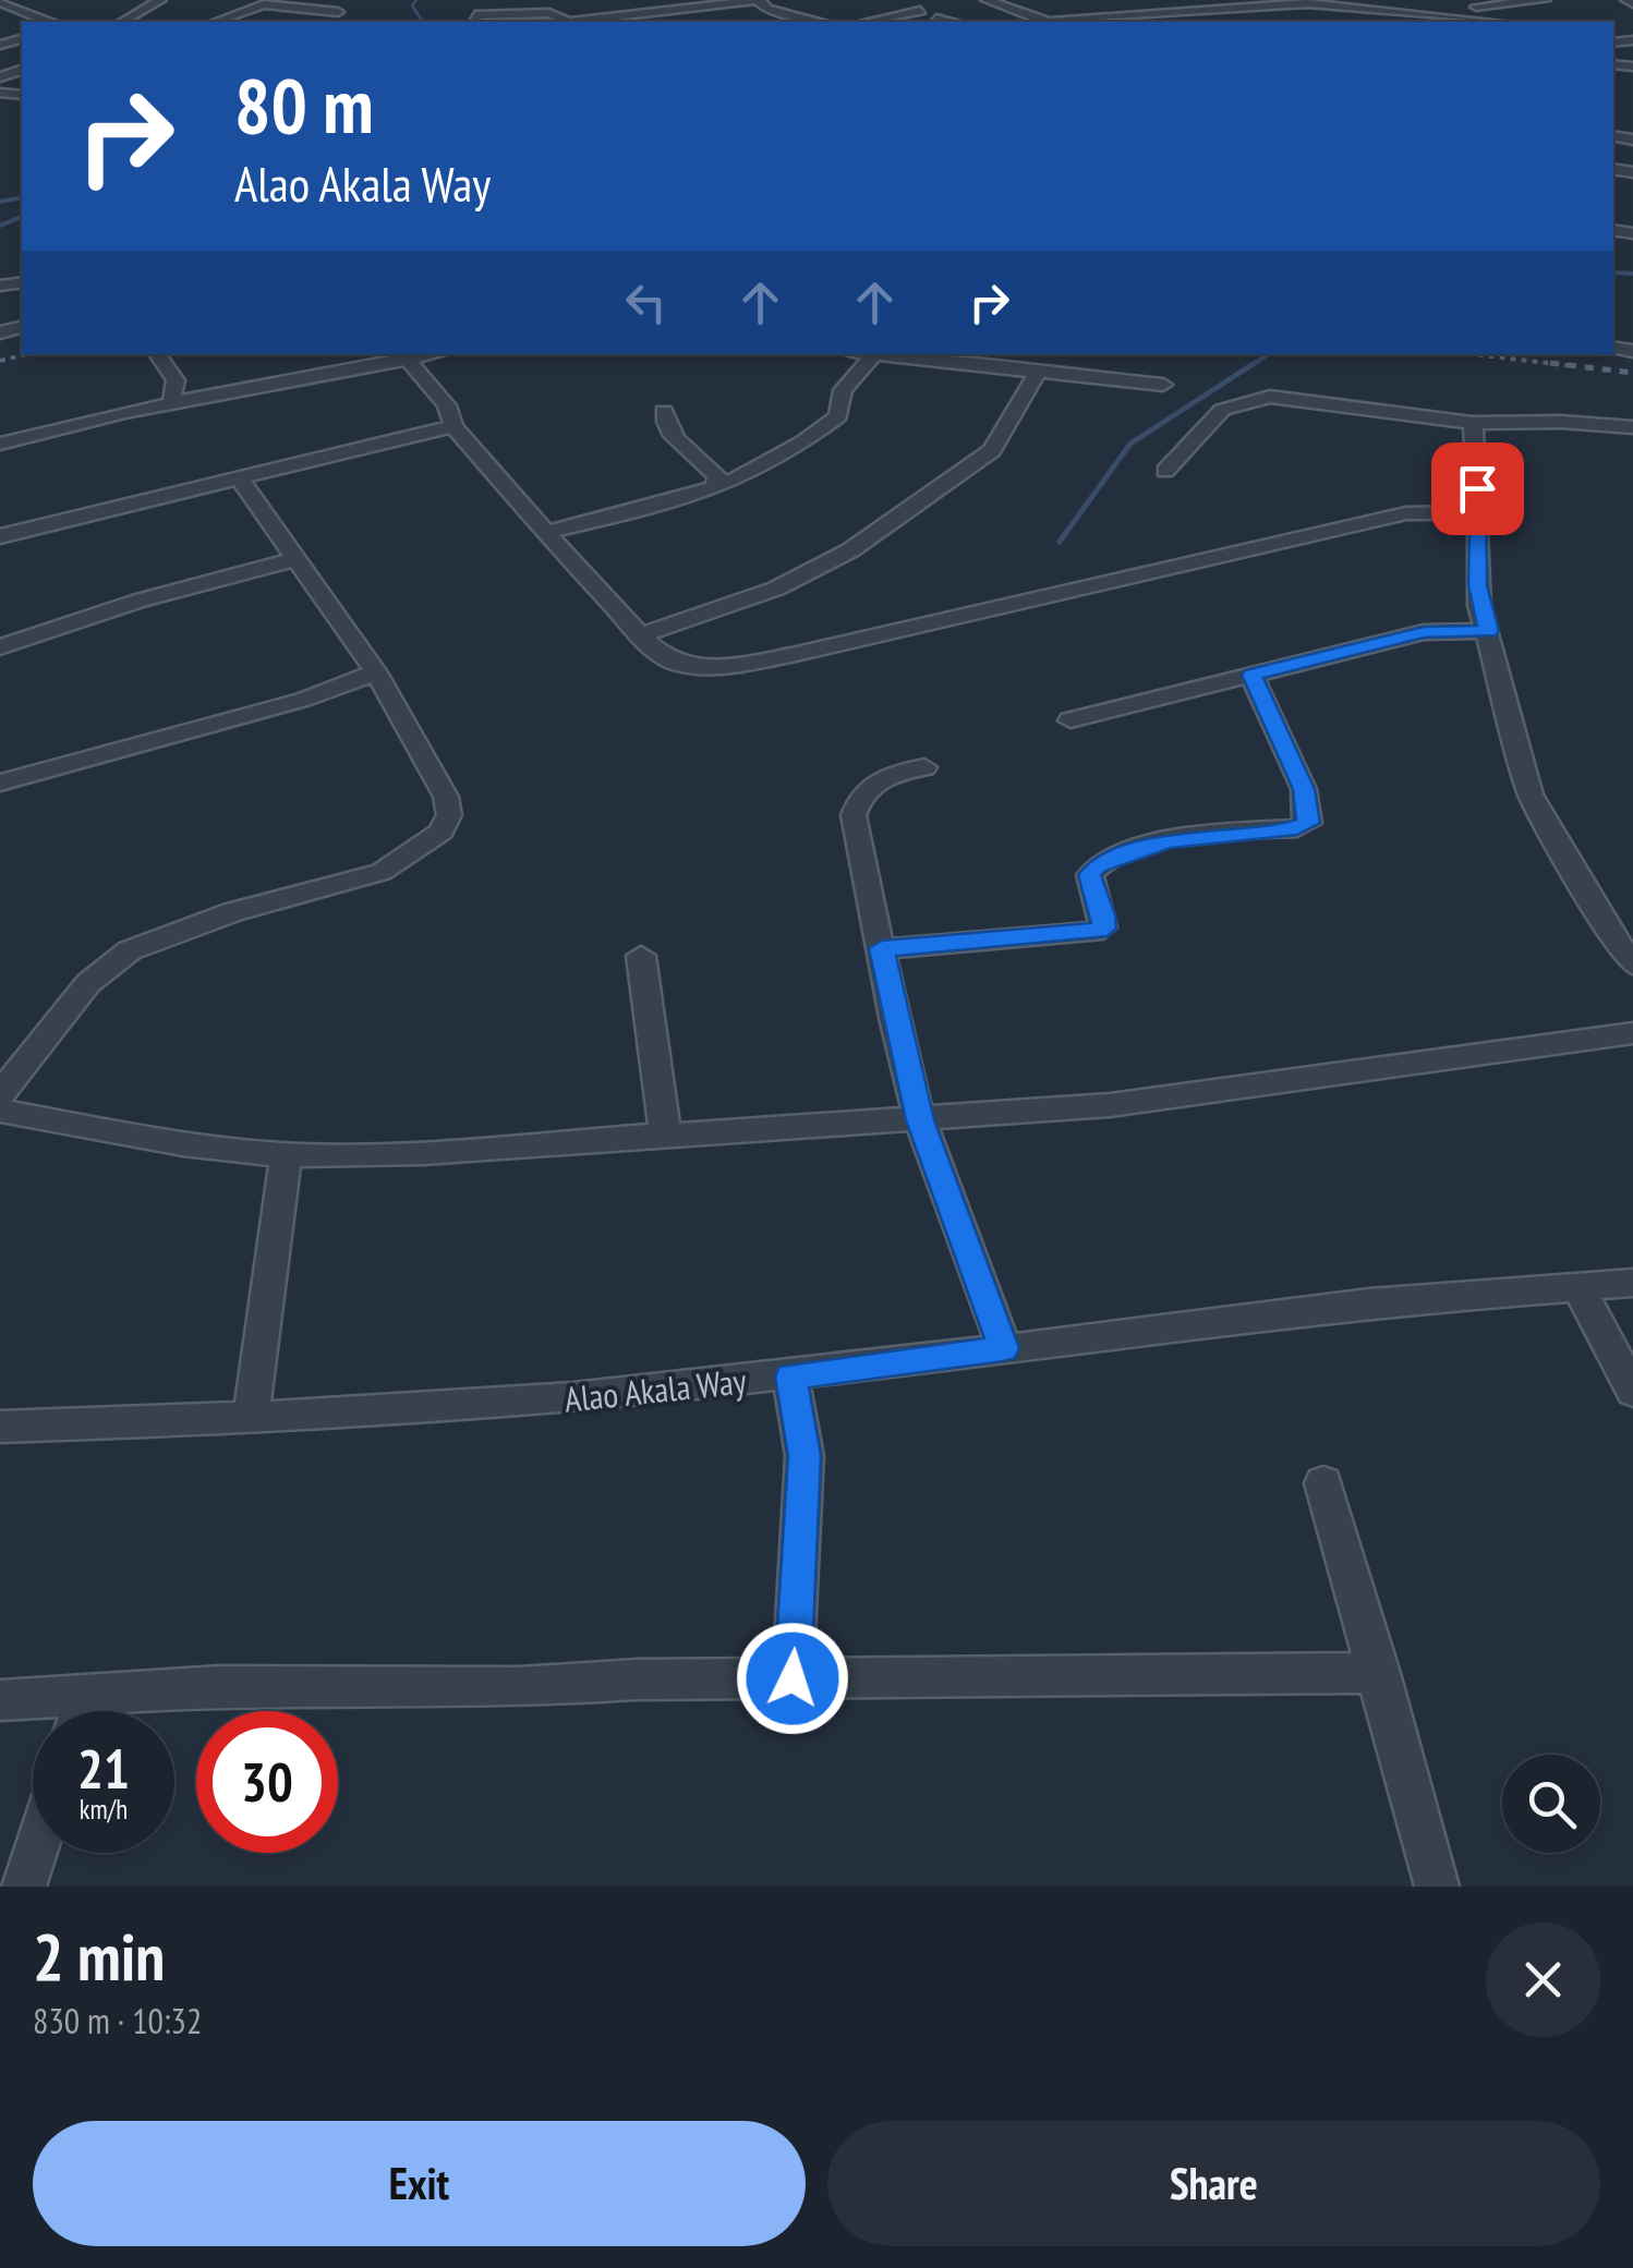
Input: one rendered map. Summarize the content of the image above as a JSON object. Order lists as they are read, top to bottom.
{
  "streets": {
    "street": ["Alao Akala Way"]
  },
  "page": {
    "turn": ["80 m", "Alao Akala Way"],
    "speed": "21 km/h",
    "limit": "30",
    "heading": ["2 min", "830 m · 10:32"],
    "buttons": ["Exit", "Share"]
  }
}
